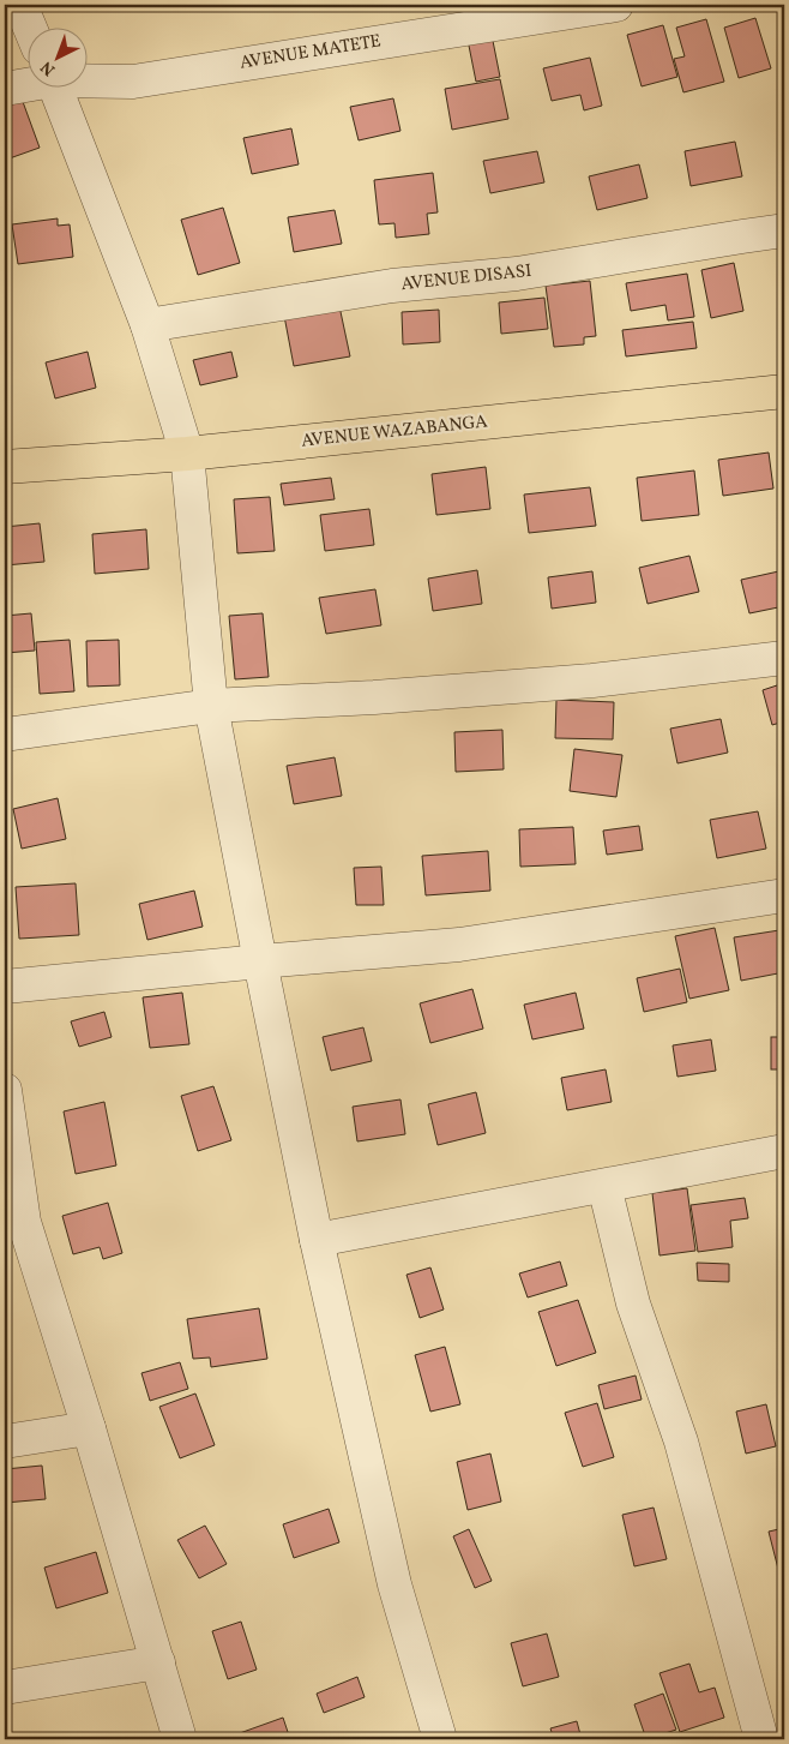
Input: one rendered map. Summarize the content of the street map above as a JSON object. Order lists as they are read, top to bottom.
{
  "streets": {
    "main road": ["AVENUE WAZABANGA"],
    "street": ["AVENUE MATETE", "AVENUE DISASI"]
  },
  "north": "bottom left"
}
